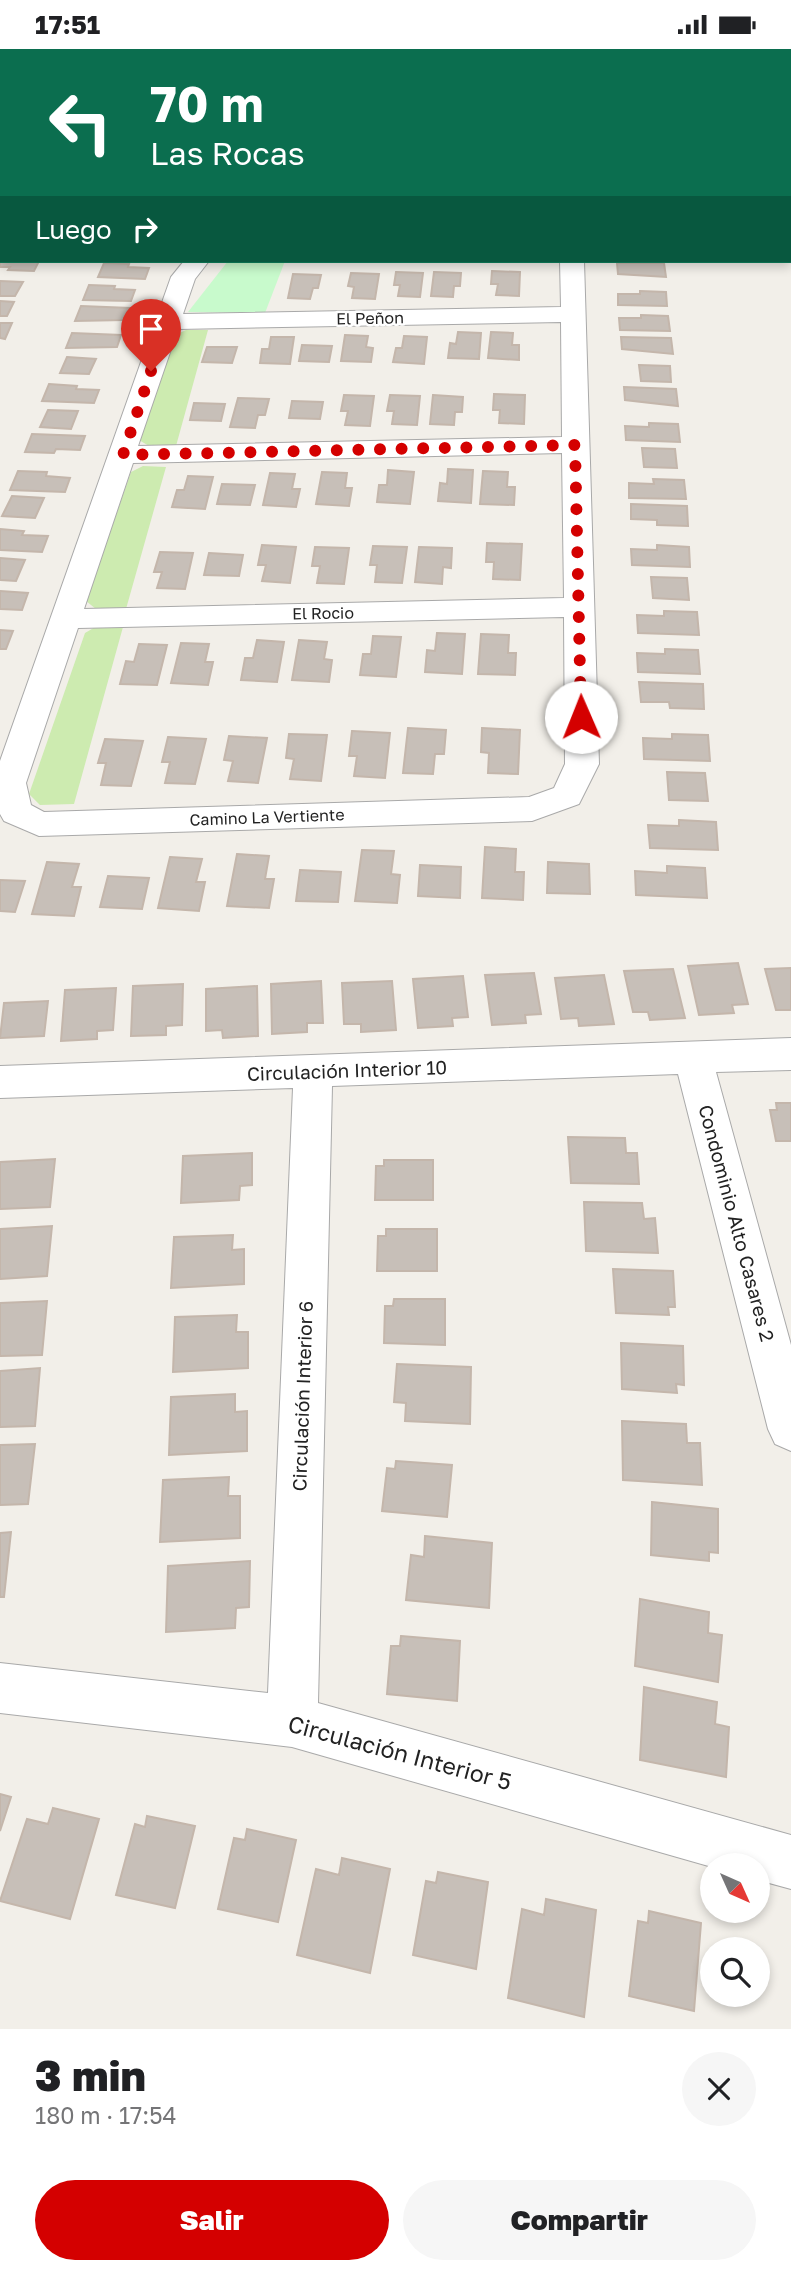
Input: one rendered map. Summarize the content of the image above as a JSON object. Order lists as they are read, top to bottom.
{
  "streets": {
    "street": [
      "El Peñon",
      "El Rocio",
      "Camino La Vertiente",
      "Circulación Interior 10",
      "Condominio Alto Casares 2",
      "Circulación Interior 6",
      "Circulación Interior 5"
    ]
  },
  "crossings": [
    ["El Peñon", "Camino La Vertiente"],
    ["El Rocio", "Camino La Vertiente"],
    ["Circulación Interior 10", "Condominio Alto Casares 2"],
    ["Circulación Interior 10", "Circulación Interior 6"],
    ["Circulación Interior 6", "Circulación Interior 5"]
  ],
  "north": "bottom right",
  "page": {
    "status": "17:51",
    "turn": ["70 m", "Las Rocas"],
    "then": "Luego",
    "heading": ["3 min", "180 m · 17:54"],
    "buttons": ["Salir", "Compartir"]
  }
}
